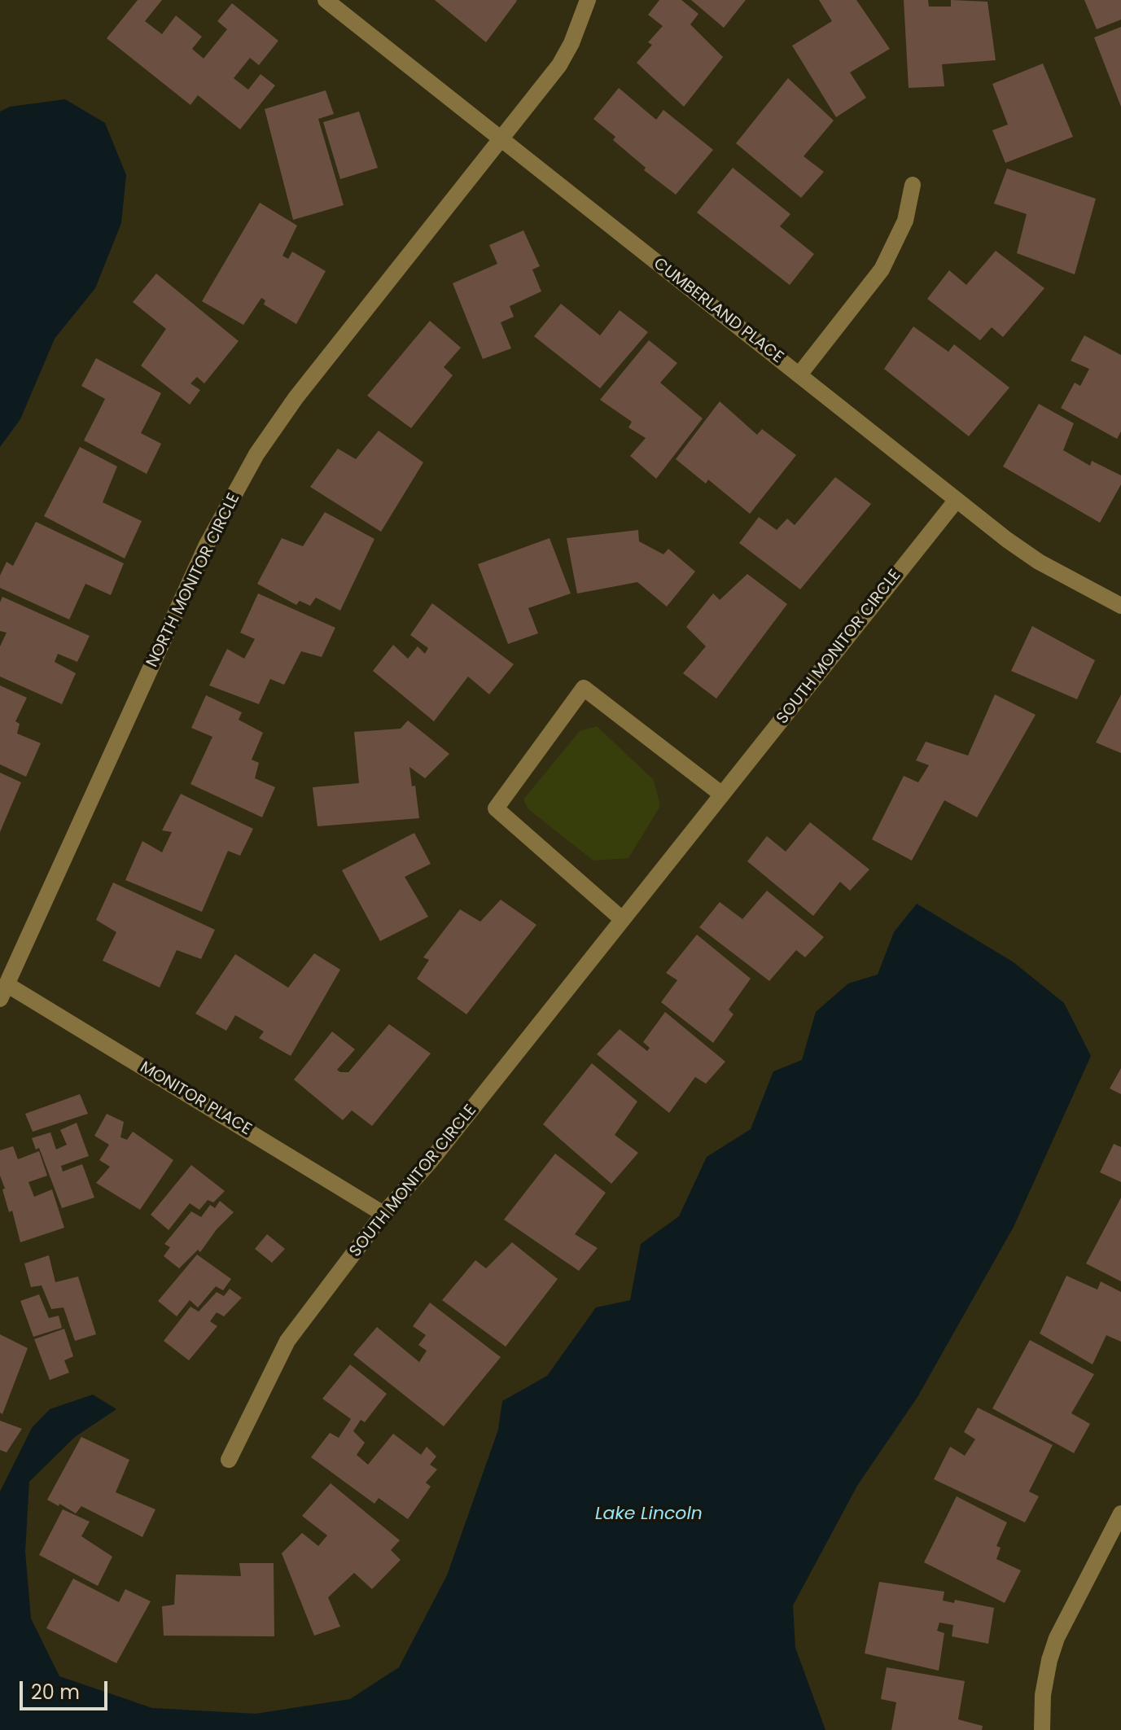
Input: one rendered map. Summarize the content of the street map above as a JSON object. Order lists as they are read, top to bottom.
{
  "streets": {
    "street": [
      "CUMBERLAND PLACE",
      "NORTH MONITOR CIRCLE",
      "SOUTH MONITOR CIRCLE",
      "MONITOR PLACE"
    ]
  },
  "crossings": [
    ["CUMBERLAND PLACE", "NORTH MONITOR CIRCLE"],
    ["CUMBERLAND PLACE", "SOUTH MONITOR CIRCLE"],
    ["NORTH MONITOR CIRCLE", "MONITOR PLACE"],
    ["SOUTH MONITOR CIRCLE", "MONITOR PLACE"]
  ],
  "water": ["Lake Lincoln"],
  "scale_bar": "20 m"
}
